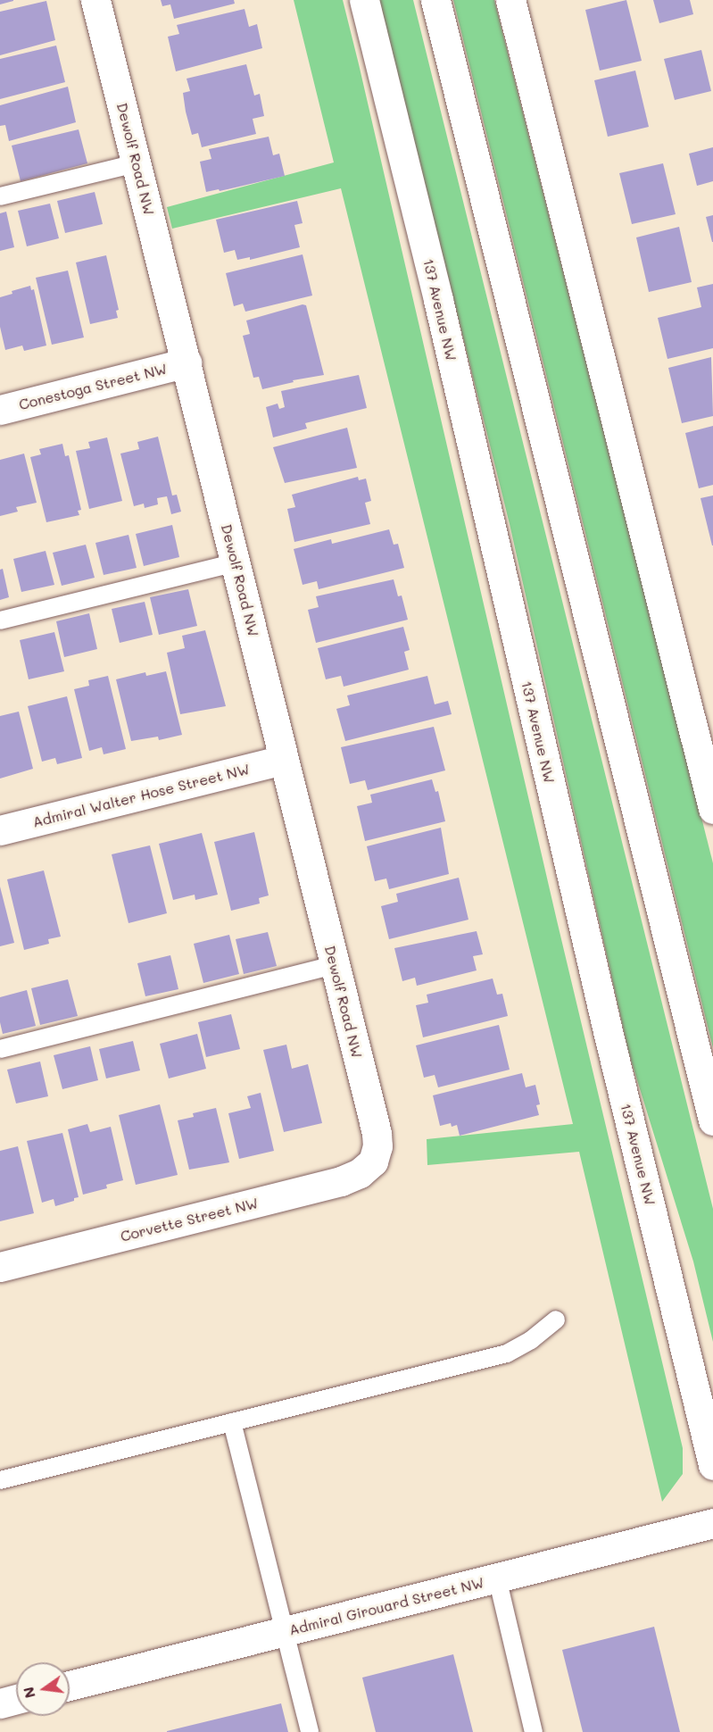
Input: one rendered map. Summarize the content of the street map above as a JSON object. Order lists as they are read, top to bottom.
{
  "streets": {
    "street": [
      "Dewolf Road NW",
      "137 Avenue NW",
      "Conestoga Street NW",
      "Admiral Walter Hose Street NW",
      "Corvette Street NW",
      "Admiral Girouard Street NW"
    ]
  },
  "crossings": [
    ["Dewolf Road NW", "Conestoga Street NW"],
    ["Dewolf Road NW", "Admiral Walter Hose Street NW"],
    ["Dewolf Road NW", "Corvette Street NW"]
  ],
  "north": "left"
}
